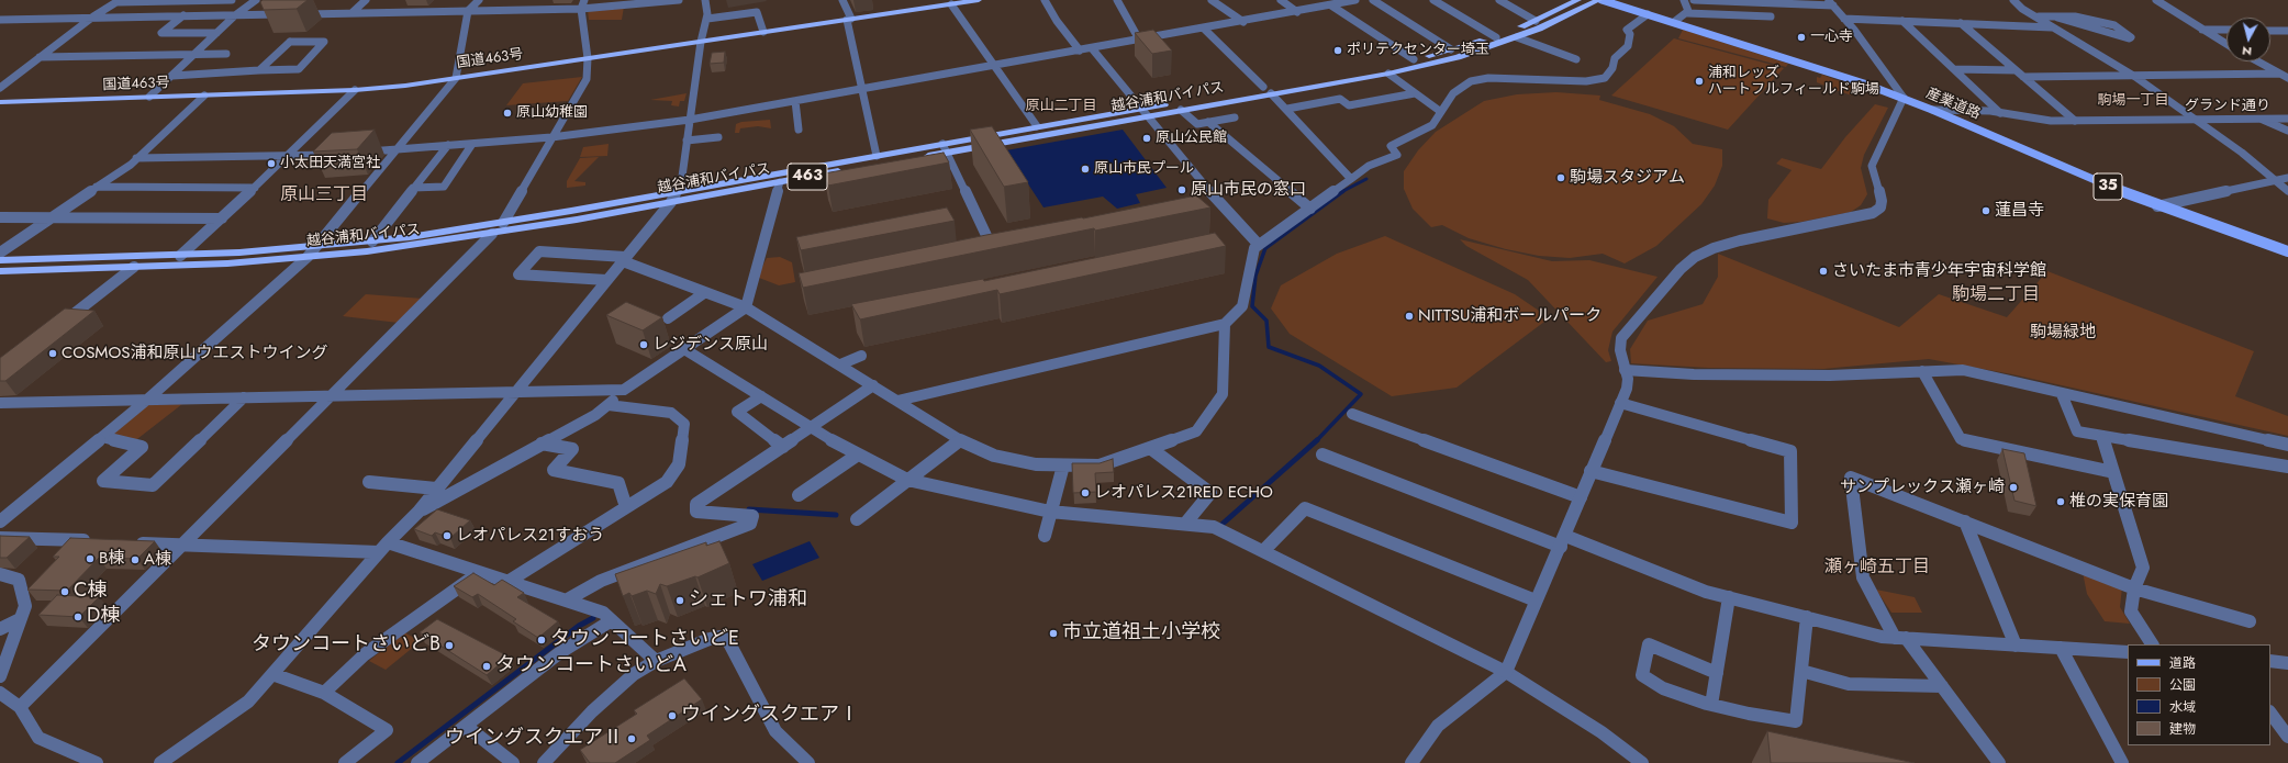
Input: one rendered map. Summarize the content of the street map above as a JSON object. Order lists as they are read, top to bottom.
{
  "streets": {
    "highway": ["国道463号", "越谷浦和バイパス", "463"],
    "main road": ["産業道路", "35"],
    "street": ["グランド通り"]
  },
  "crossings": [
    ["越谷浦和バイパス", "産業道路"],
    ["産業道路", "グランド通り"]
  ],
  "districts": [
    "駒場一丁目",
    "原山二丁目",
    "原山三丁目",
    "駒場二丁目",
    "瀬ヶ崎五丁目"
  ],
  "parks": ["駒場緑地"],
  "places": [
    "一心寺",
    "ポリテクセンター埼玉",
    "浦和レッズ ハートフルフィールド駒場",
    "原山幼稚園",
    "原山公民館",
    "小太田天満宮社",
    "原山市民プール",
    "駒場スタジアム",
    "原山市民の窓口",
    "蓮昌寺",
    "さいたま市青少年宇宙科学館",
    "NITTSU浦和ボールパーク",
    "レジデンス原山",
    "COSMOS浦和原山ウエストウイング",
    "サンプレックス瀬ヶ崎",
    "レオパレス21RED ECHO",
    "椎の実保育園",
    "レオパレス21すおう",
    "B棟",
    "A棟",
    "C棟",
    "シェトワ浦和",
    "D棟",
    "市立道祖土小学校",
    "タウンコートさいどE",
    "タウンコートさいどB",
    "タウンコートさいどA",
    "ウイングスクエアⅠ",
    "ウイングスクエアⅡ"
  ],
  "legend": [
    "道路",
    "公園",
    "水域",
    "建物"
  ],
  "north": "bottom"
}
